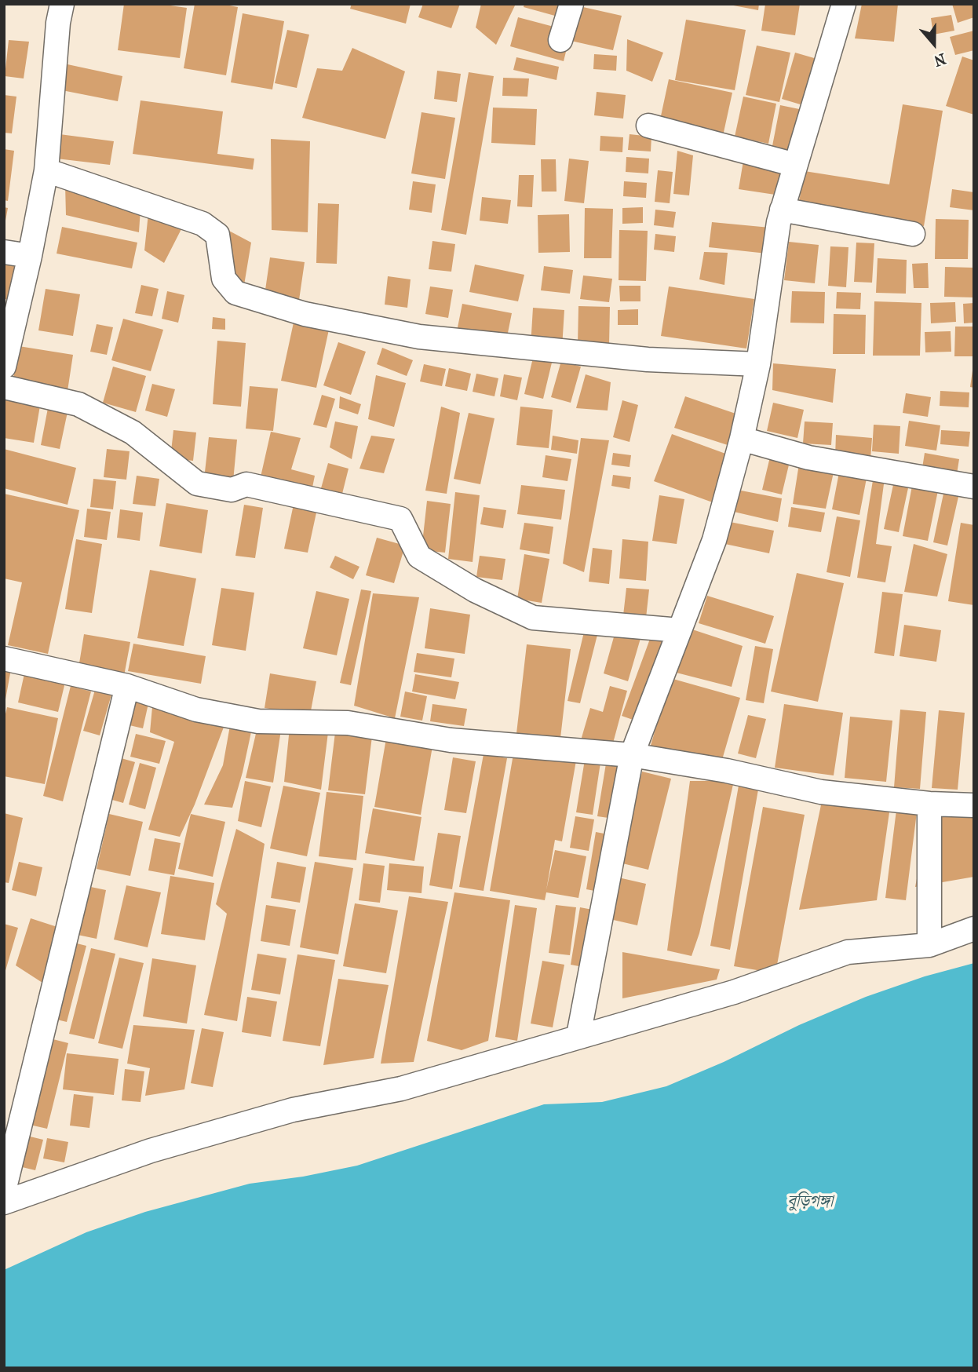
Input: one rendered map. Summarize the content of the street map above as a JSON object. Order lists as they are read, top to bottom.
{
  "water": ["বুড়িগঙ্গা"],
  "north": "bottom"
}
